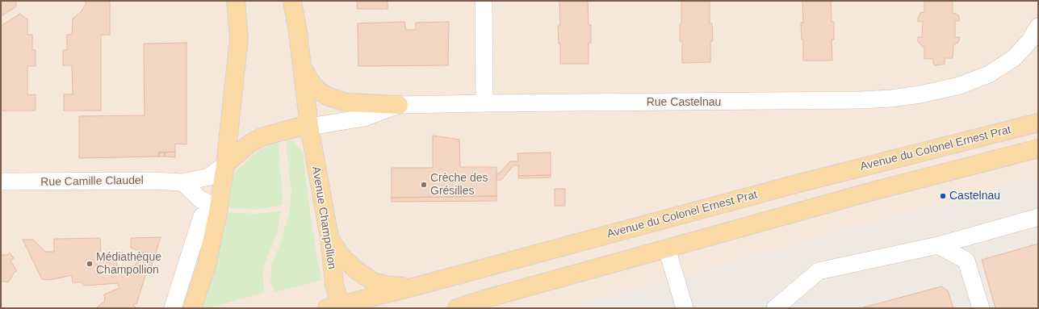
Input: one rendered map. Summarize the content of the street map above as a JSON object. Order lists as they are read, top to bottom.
{
  "streets": {
    "main road": ["Avenue du Colonel Ernest Prat", "Avenue Champollion"],
    "street": ["Rue Castelnau", "Rue Camille Claudel"]
  },
  "crossings": [
    ["Rue Castelnau", "Avenue Champollion"],
    ["Avenue du Colonel Ernest Prat", "Avenue Champollion"]
  ],
  "places": ["Crèche des Grésilles", "Castelnau", "Médiathèque Champollion"]
}
